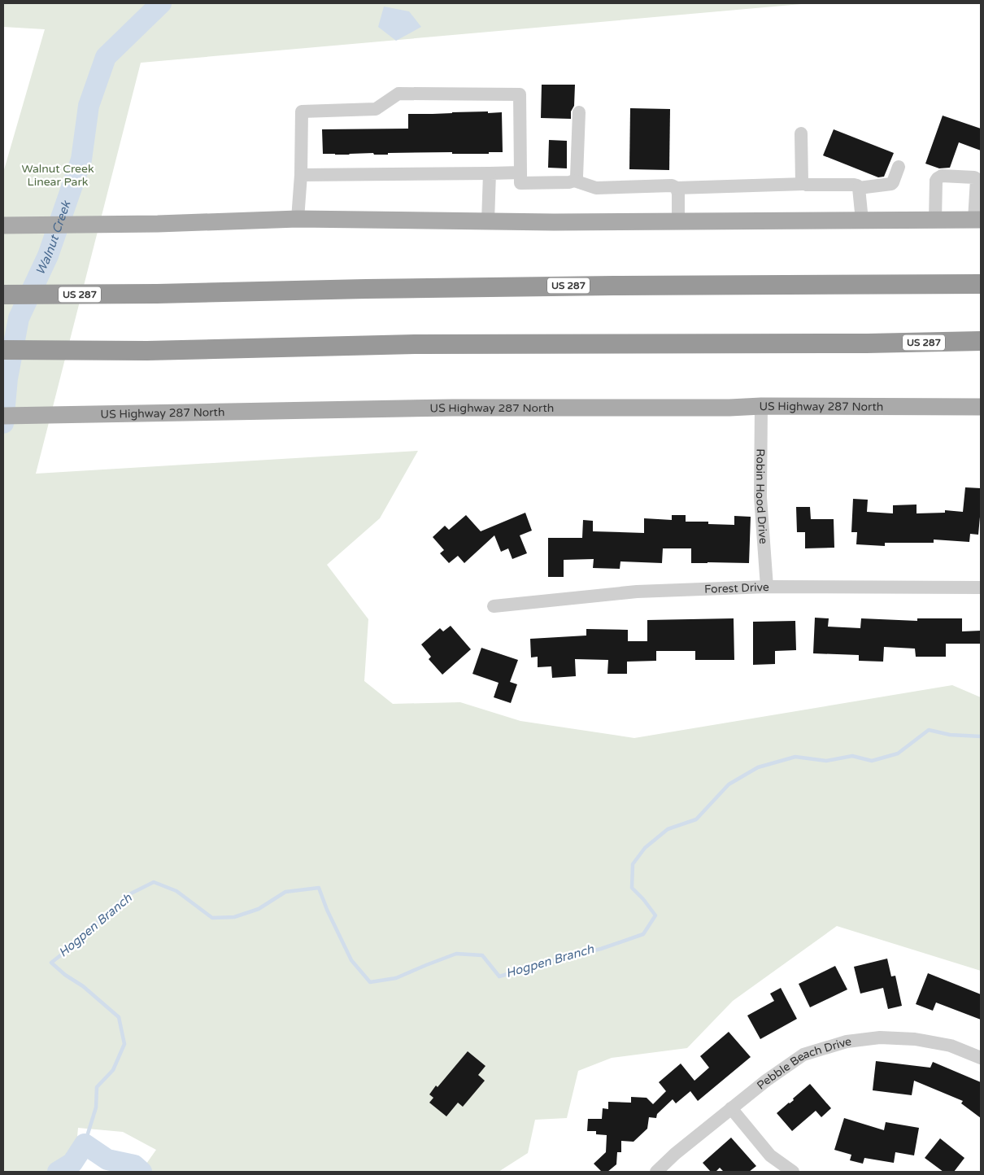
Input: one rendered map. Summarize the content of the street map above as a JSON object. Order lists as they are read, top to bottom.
{
  "streets": {
    "highway": ["US 287"],
    "main road": ["US Highway 287 North"],
    "street": ["Robin Hood Drive", "Forest Drive", "Pebble Beach Drive"]
  },
  "crossings": [
    ["US Highway 287 North", "Robin Hood Drive"],
    ["Robin Hood Drive", "Forest Drive"]
  ],
  "water": ["Walnut Creek", "Hogpen Branch"],
  "parks": ["Walnut Creek Linear Park"]
}
